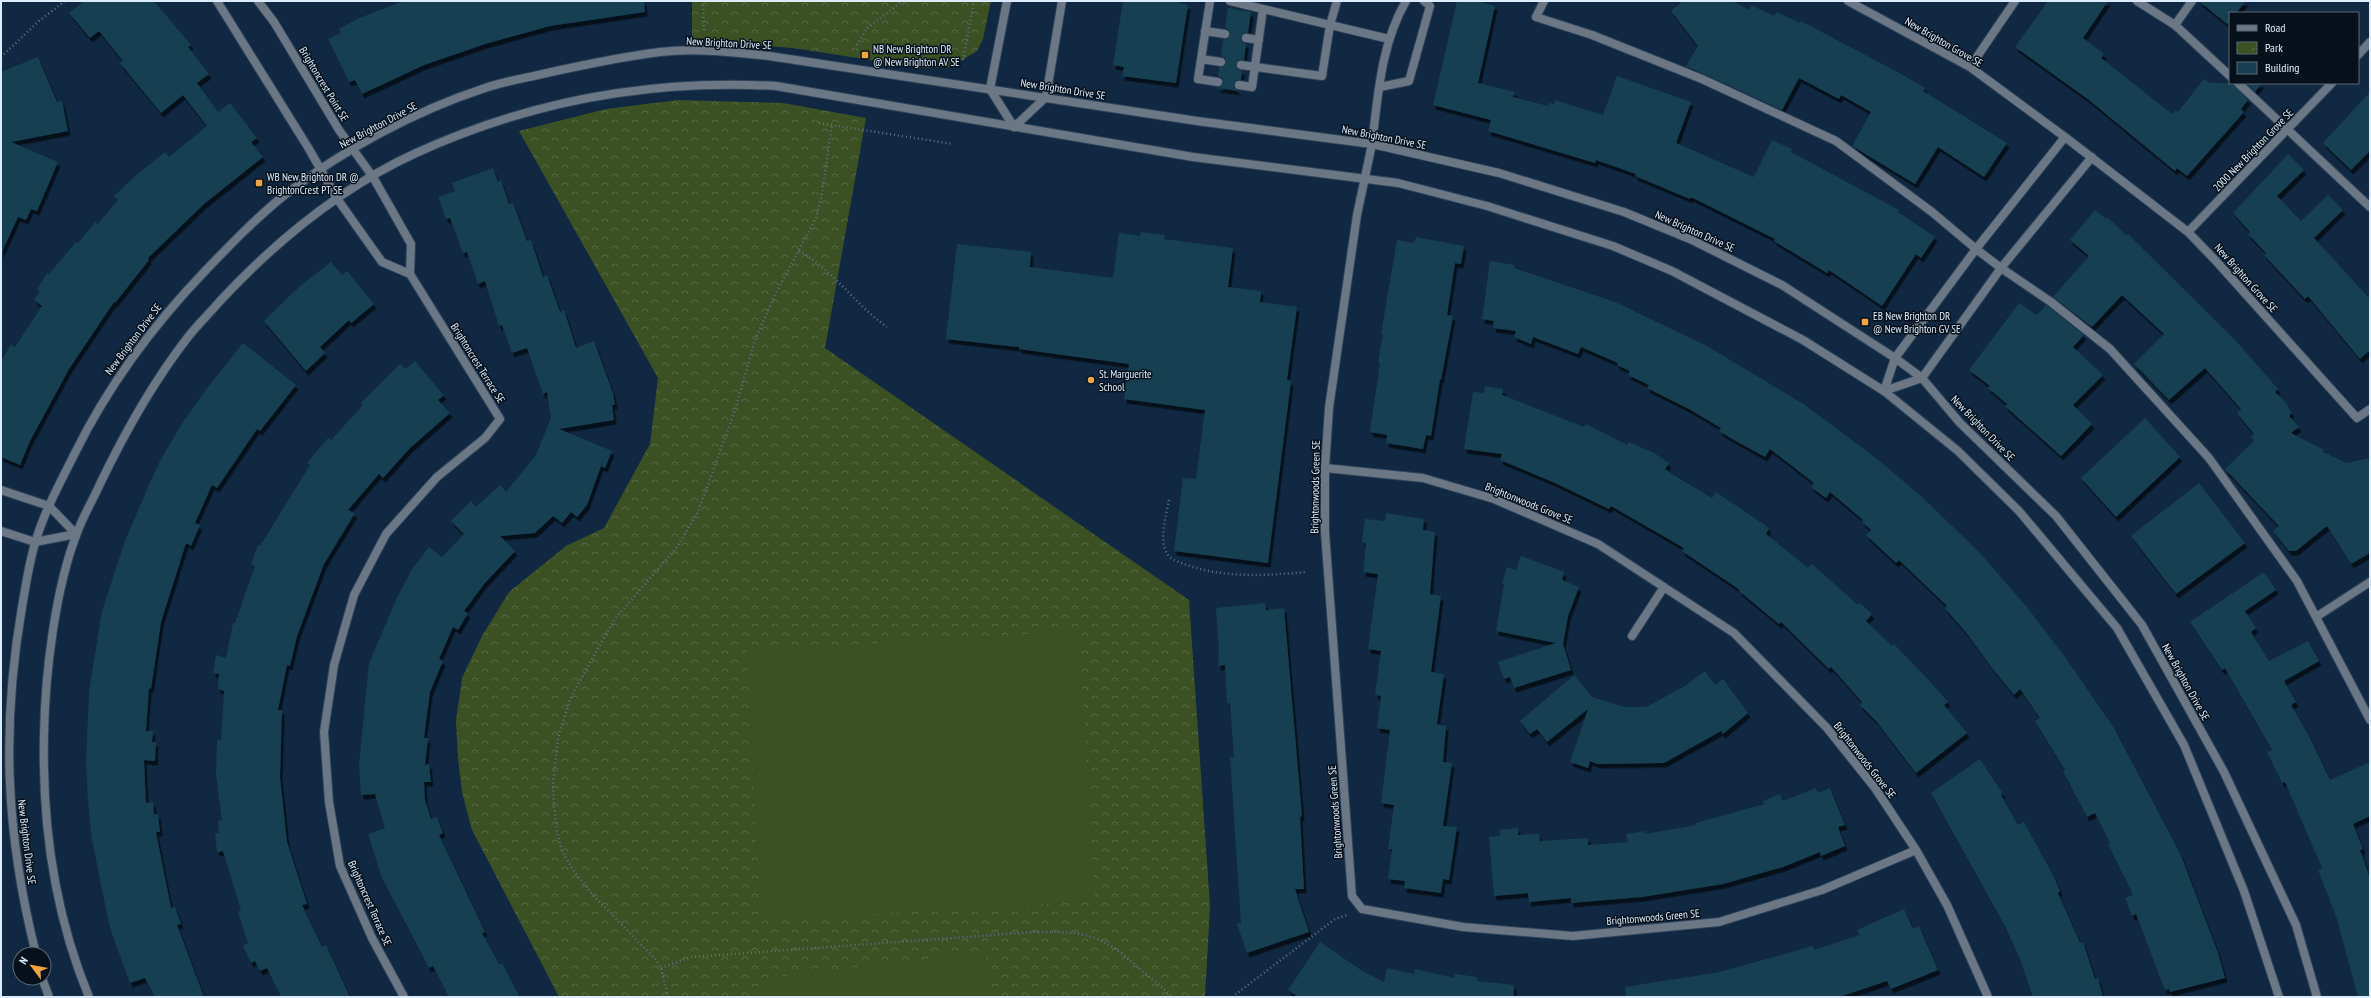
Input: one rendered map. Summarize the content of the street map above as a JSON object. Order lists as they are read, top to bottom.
{
  "streets": {
    "street": [
      "New Brighton Grove SE",
      "New Brighton Drive SE",
      "Brightoncrest Point SE",
      "2000 New Brighton Grove SE",
      "Brightoncrest Terrace SE",
      "Brightonwoods Green SE",
      "Brightonwoods Grove SE"
    ]
  },
  "crossings": [
    ["New Brighton Grove SE", "2000 New Brighton Grove SE"],
    ["New Brighton Drive SE", "Brightoncrest Point SE"],
    ["New Brighton Drive SE", "Brightonwoods Green SE"],
    ["Brightonwoods Green SE", "Brightonwoods Grove SE"]
  ],
  "places": {
    "transit": ["NB New Brighton DR @ New Brighton AV SE", "WB New Brighton DR @ BrightonCrest PT SE", "EB New Brighton DR @ New Brighton GV SE"],
    "other": ["St. Marguerite School"]
  },
  "legend": ["Road", "Park", "Building"],
  "north": "top left"
}
